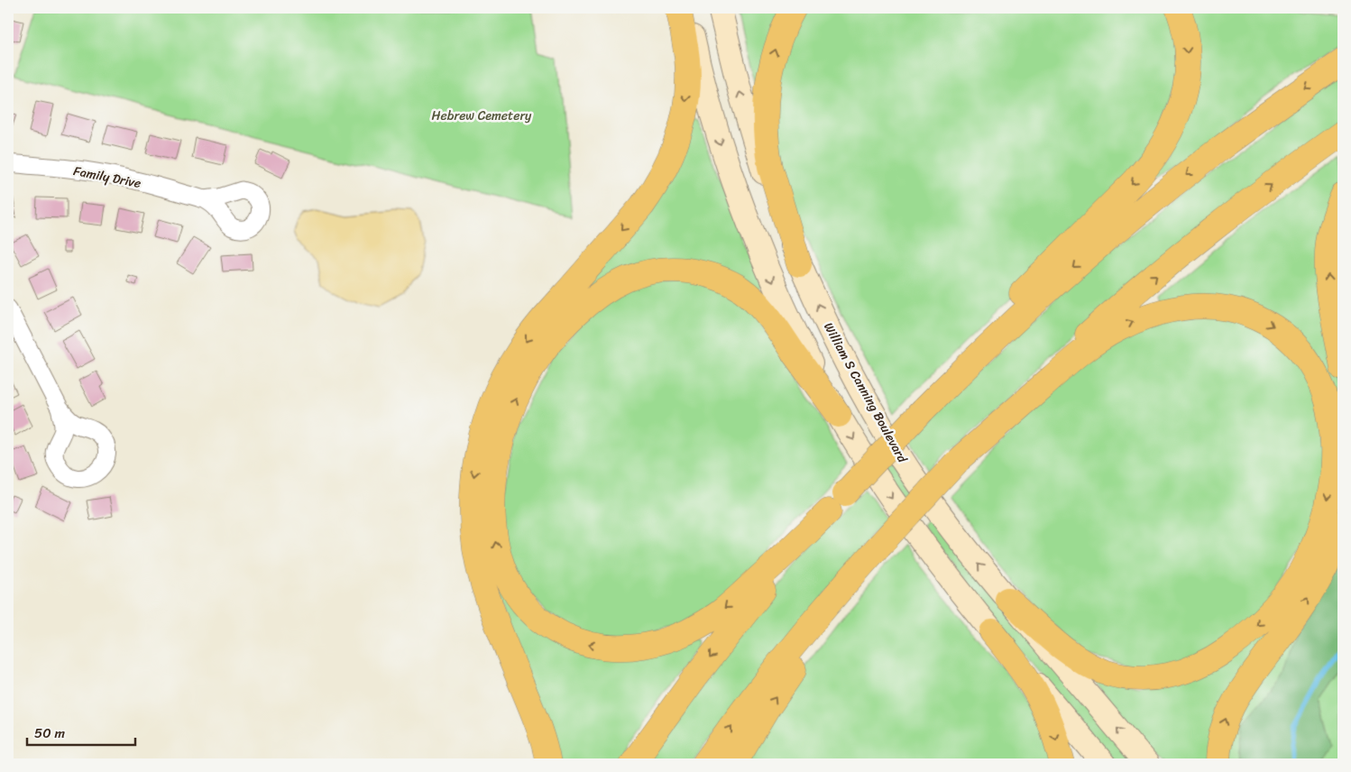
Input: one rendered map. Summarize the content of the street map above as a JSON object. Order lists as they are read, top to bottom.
{
  "streets": {
    "main road": ["William S Canning Boulevard"],
    "street": ["Family Drive"]
  },
  "parks": ["Hebrew Cemetery"],
  "scale_bar": "50 m"
}
